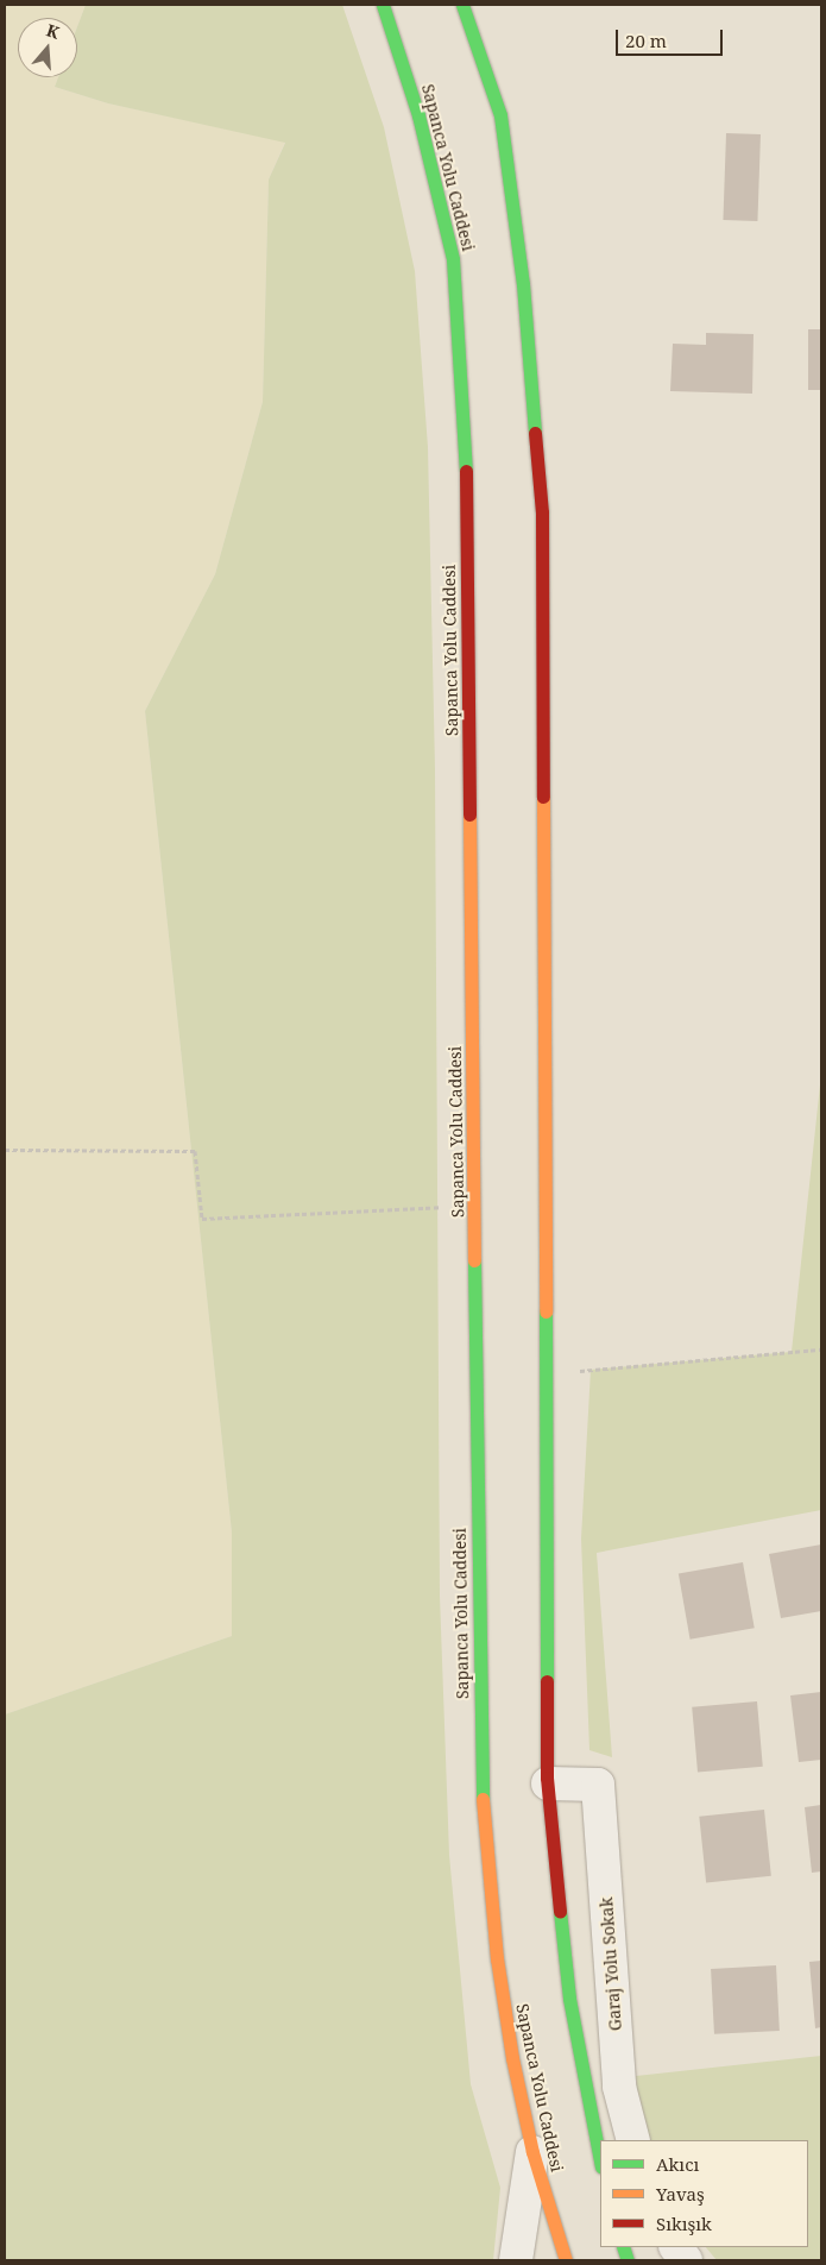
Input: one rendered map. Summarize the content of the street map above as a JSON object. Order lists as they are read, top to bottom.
{
  "streets": {
    "highway": ["Sapanca Yolu Caddesi"],
    "street": ["Garaj Yolu Sokak"]
  },
  "legend": ["Akıcı", "Yavaş", "Sıkışık"],
  "scale_bar": "20 m",
  "north": "top"
}
